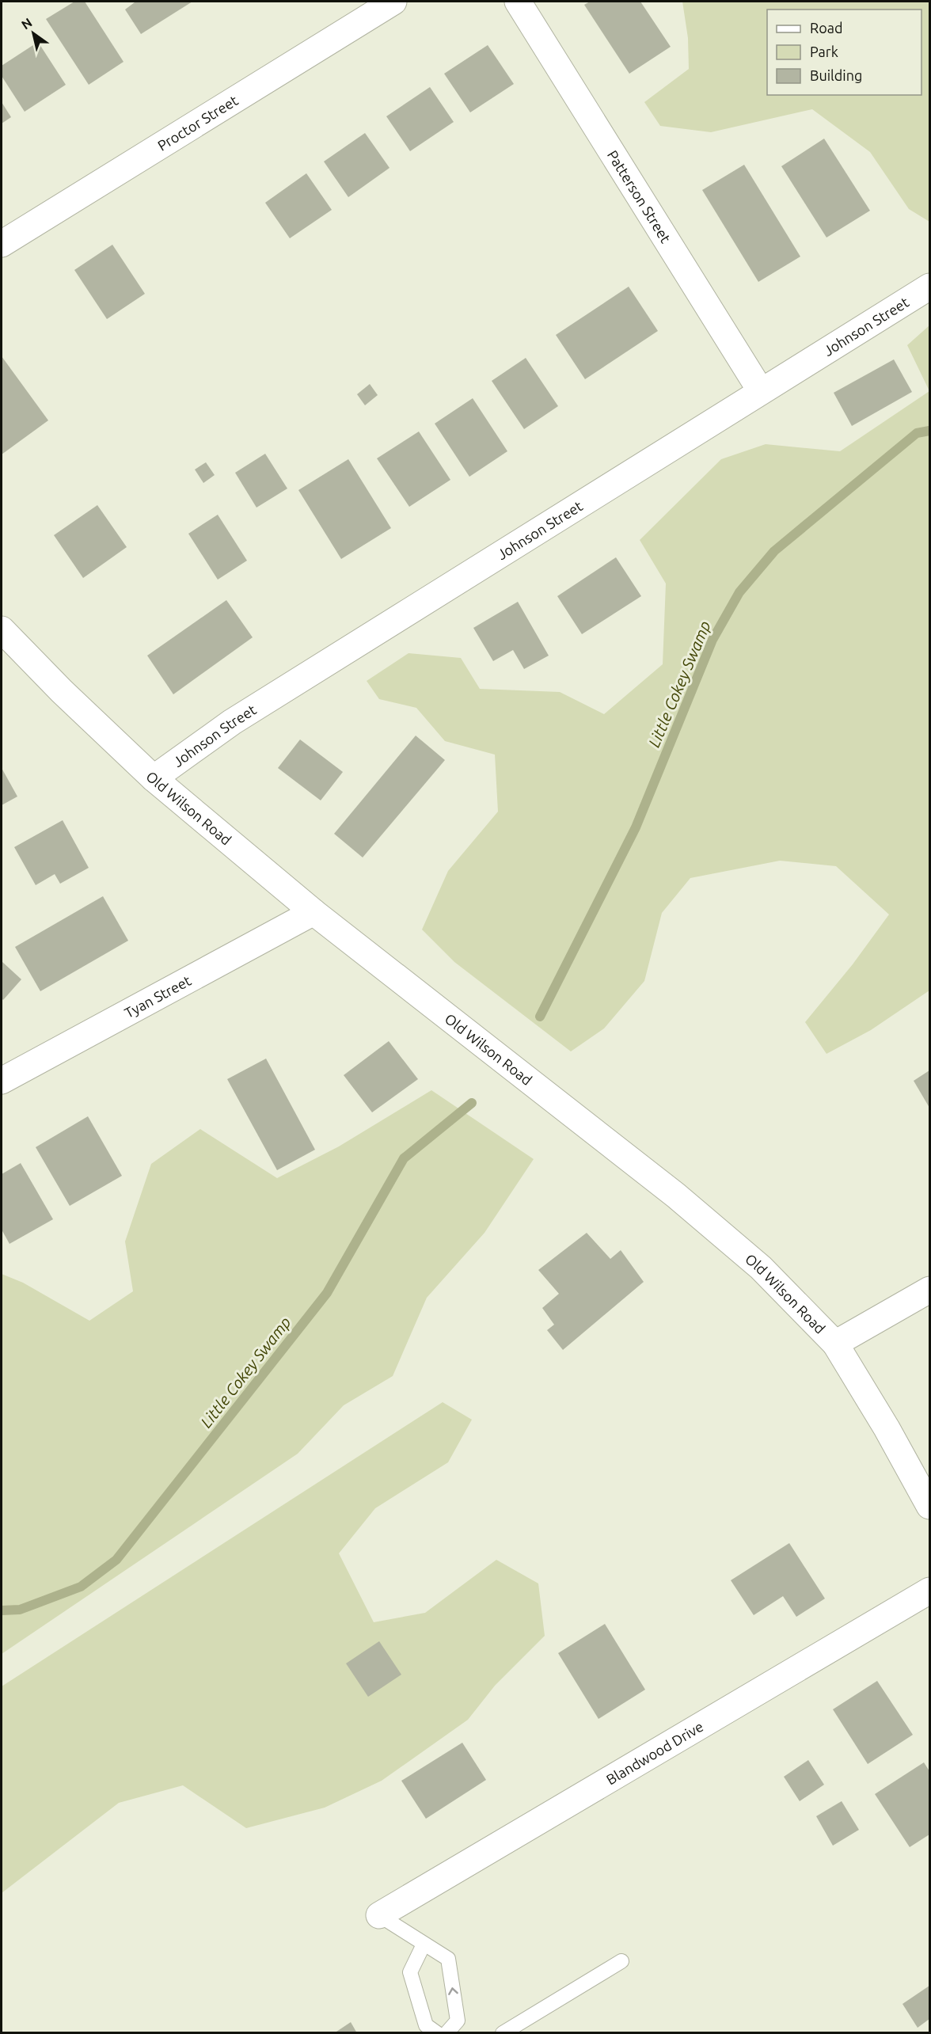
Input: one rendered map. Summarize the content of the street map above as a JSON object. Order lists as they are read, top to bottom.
{
  "streets": {
    "street": [
      "Proctor Street",
      "Patterson Street",
      "Johnson Street",
      "Old Wilson Road",
      "Tyan Street",
      "Blandwood Drive"
    ]
  },
  "crossings": [
    ["Patterson Street", "Johnson Street"],
    ["Johnson Street", "Old Wilson Road"],
    ["Old Wilson Road", "Tyan Street"]
  ],
  "water": ["Little Cokey Swamp"],
  "legend": ["Road", "Park", "Building"],
  "north": "top left"
}
